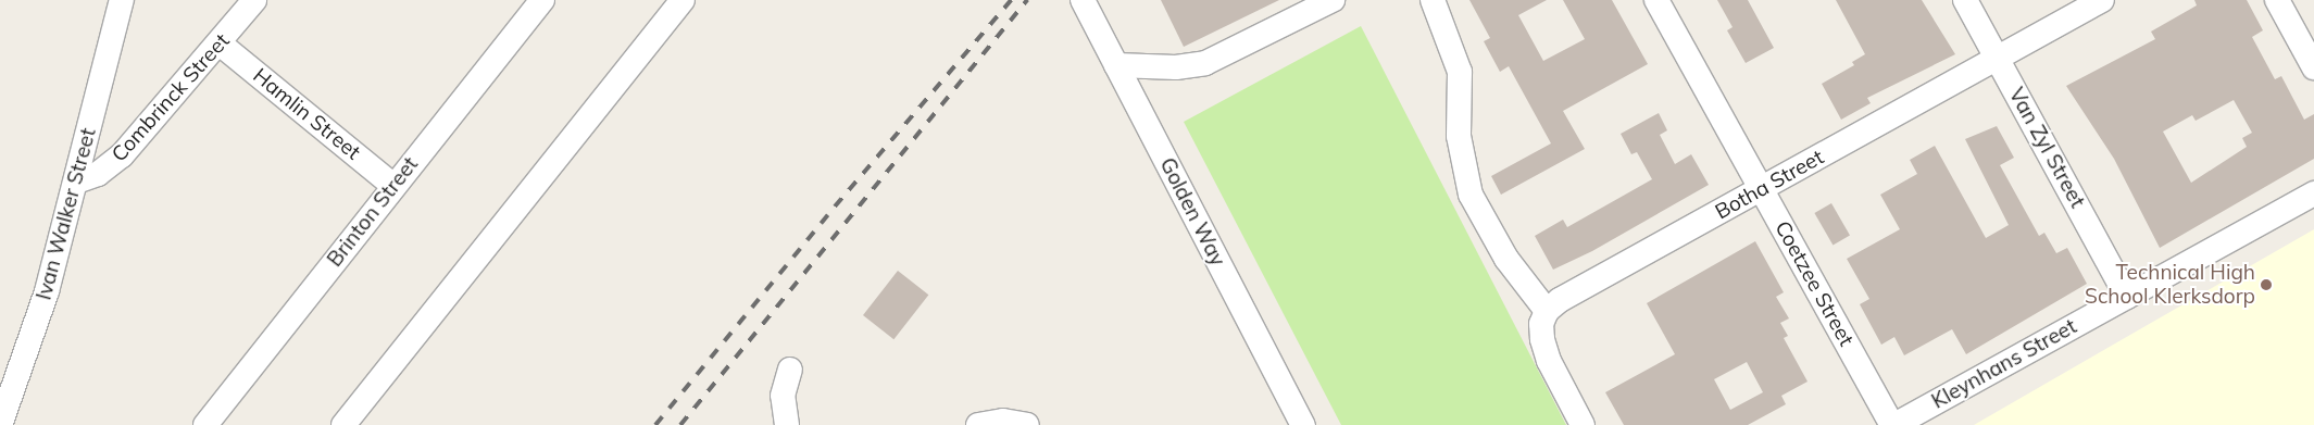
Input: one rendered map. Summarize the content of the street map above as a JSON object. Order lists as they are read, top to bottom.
{
  "streets": {
    "street": [
      "Combrinck Street",
      "Hamlin Street",
      "Van Zyl Street",
      "Botha Street",
      "Brinton Street",
      "Golden Way",
      "Ivan Walker Street",
      "Coetzee Street",
      "Kleynhans Street"
    ]
  },
  "crossings": [
    ["Combrinck Street", "Hamlin Street"],
    ["Combrinck Street", "Ivan Walker Street"],
    ["Hamlin Street", "Brinton Street"],
    ["Van Zyl Street", "Botha Street"],
    ["Van Zyl Street", "Kleynhans Street"],
    ["Botha Street", "Coetzee Street"],
    ["Coetzee Street", "Kleynhans Street"]
  ],
  "places": ["Technical High School Klerksdorp"]
}
